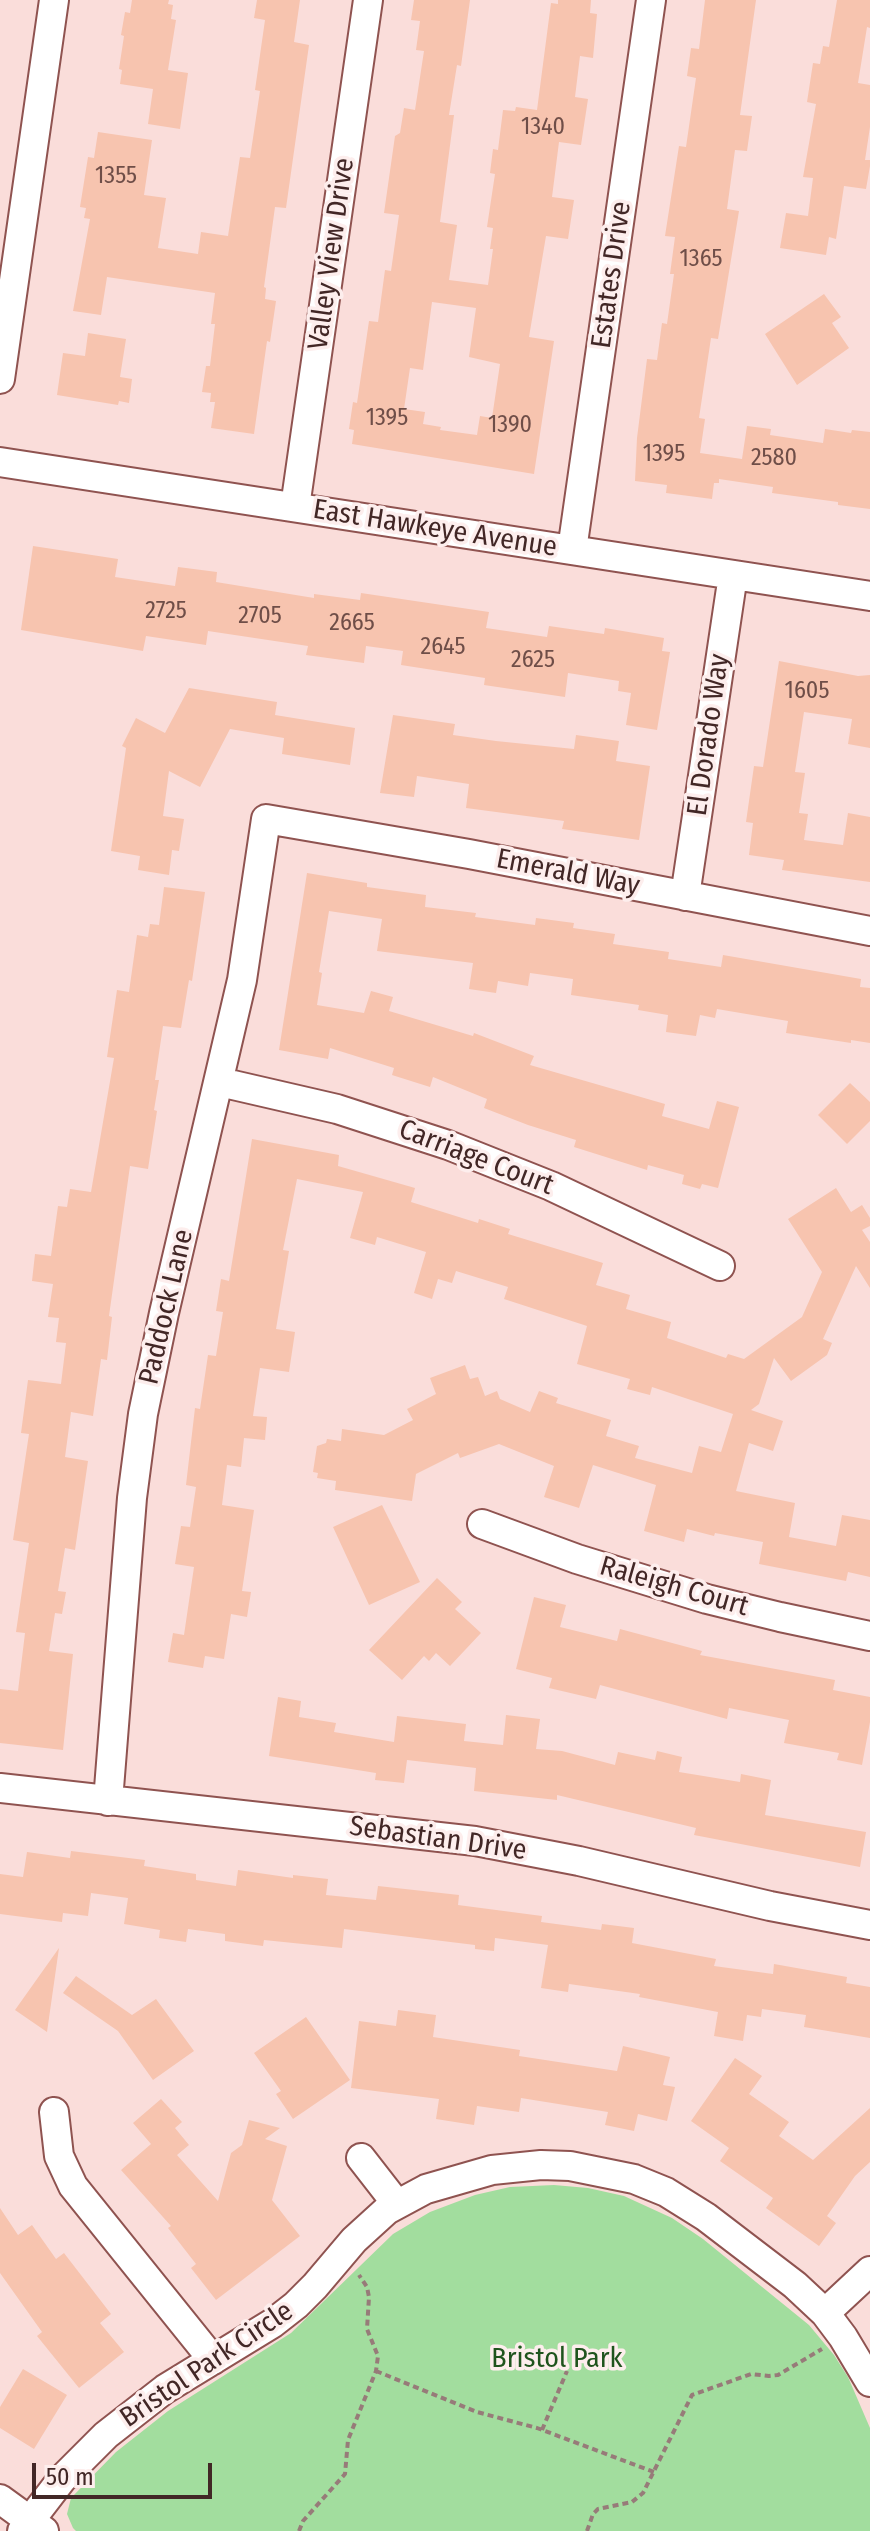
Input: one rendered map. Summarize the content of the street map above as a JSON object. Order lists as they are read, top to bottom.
{
  "streets": {
    "street": [
      "Valley View Drive",
      "Estates Drive",
      "East Hawkeye Avenue",
      "El Dorado Way",
      "Emerald Way",
      "Carriage Court",
      "Paddock Lane",
      "Raleigh Court",
      "Sebastian Drive",
      "Bristol Park Circle"
    ]
  },
  "crossings": [
    ["Valley View Drive", "East Hawkeye Avenue"],
    ["Estates Drive", "East Hawkeye Avenue"],
    ["East Hawkeye Avenue", "El Dorado Way"],
    ["El Dorado Way", "Emerald Way"],
    ["Emerald Way", "Paddock Lane"],
    ["Carriage Court", "Paddock Lane"],
    ["Paddock Lane", "Sebastian Drive"]
  ],
  "parks": ["Bristol Park"],
  "house_numbers": [
    "1340",
    "1355",
    "1365",
    "1395",
    "1390",
    "1395",
    "2580",
    "2725",
    "2705",
    "2665",
    "2645",
    "2625",
    "1605"
  ],
  "scale_bar": "50 m"
}
